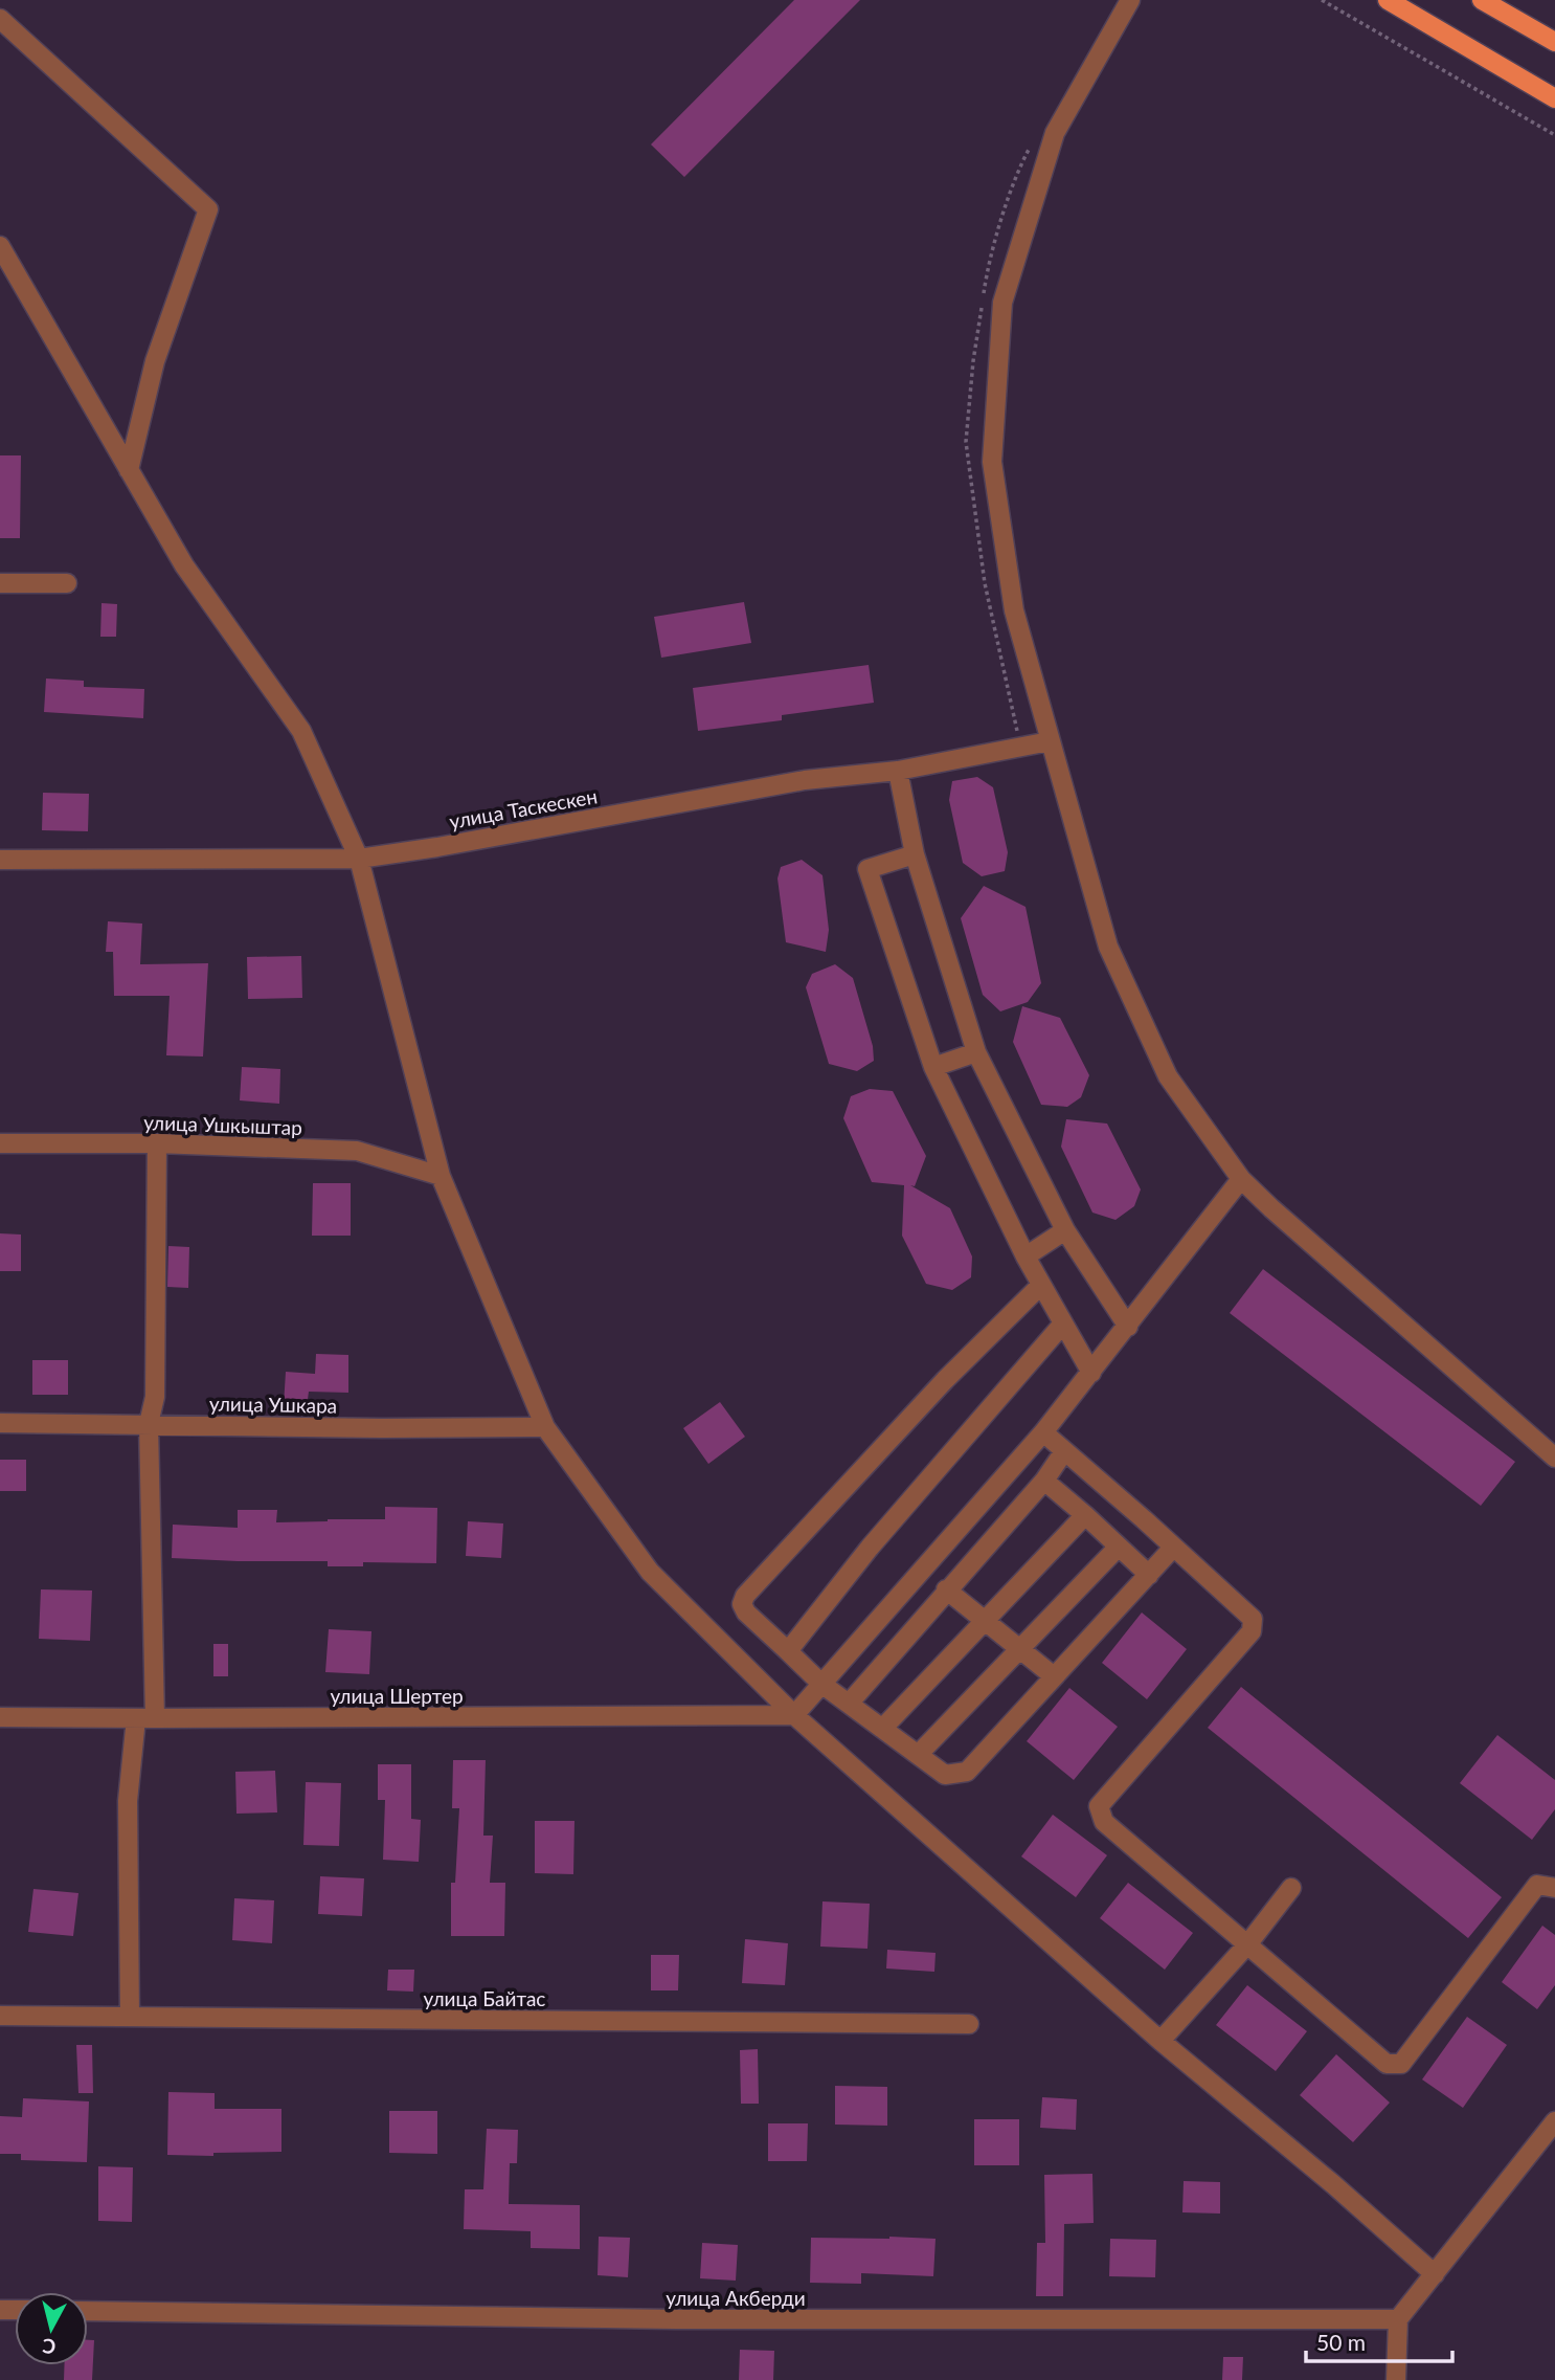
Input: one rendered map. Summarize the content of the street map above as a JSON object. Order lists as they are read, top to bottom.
{
  "streets": {
    "street": [
      "улица Таскескен",
      "улица Ушкыштар",
      "улица Ушкара",
      "улица Шертер",
      "улица Байтас",
      "улица Акберди"
    ]
  },
  "scale_bar": "50 m",
  "north": "bottom"
}
